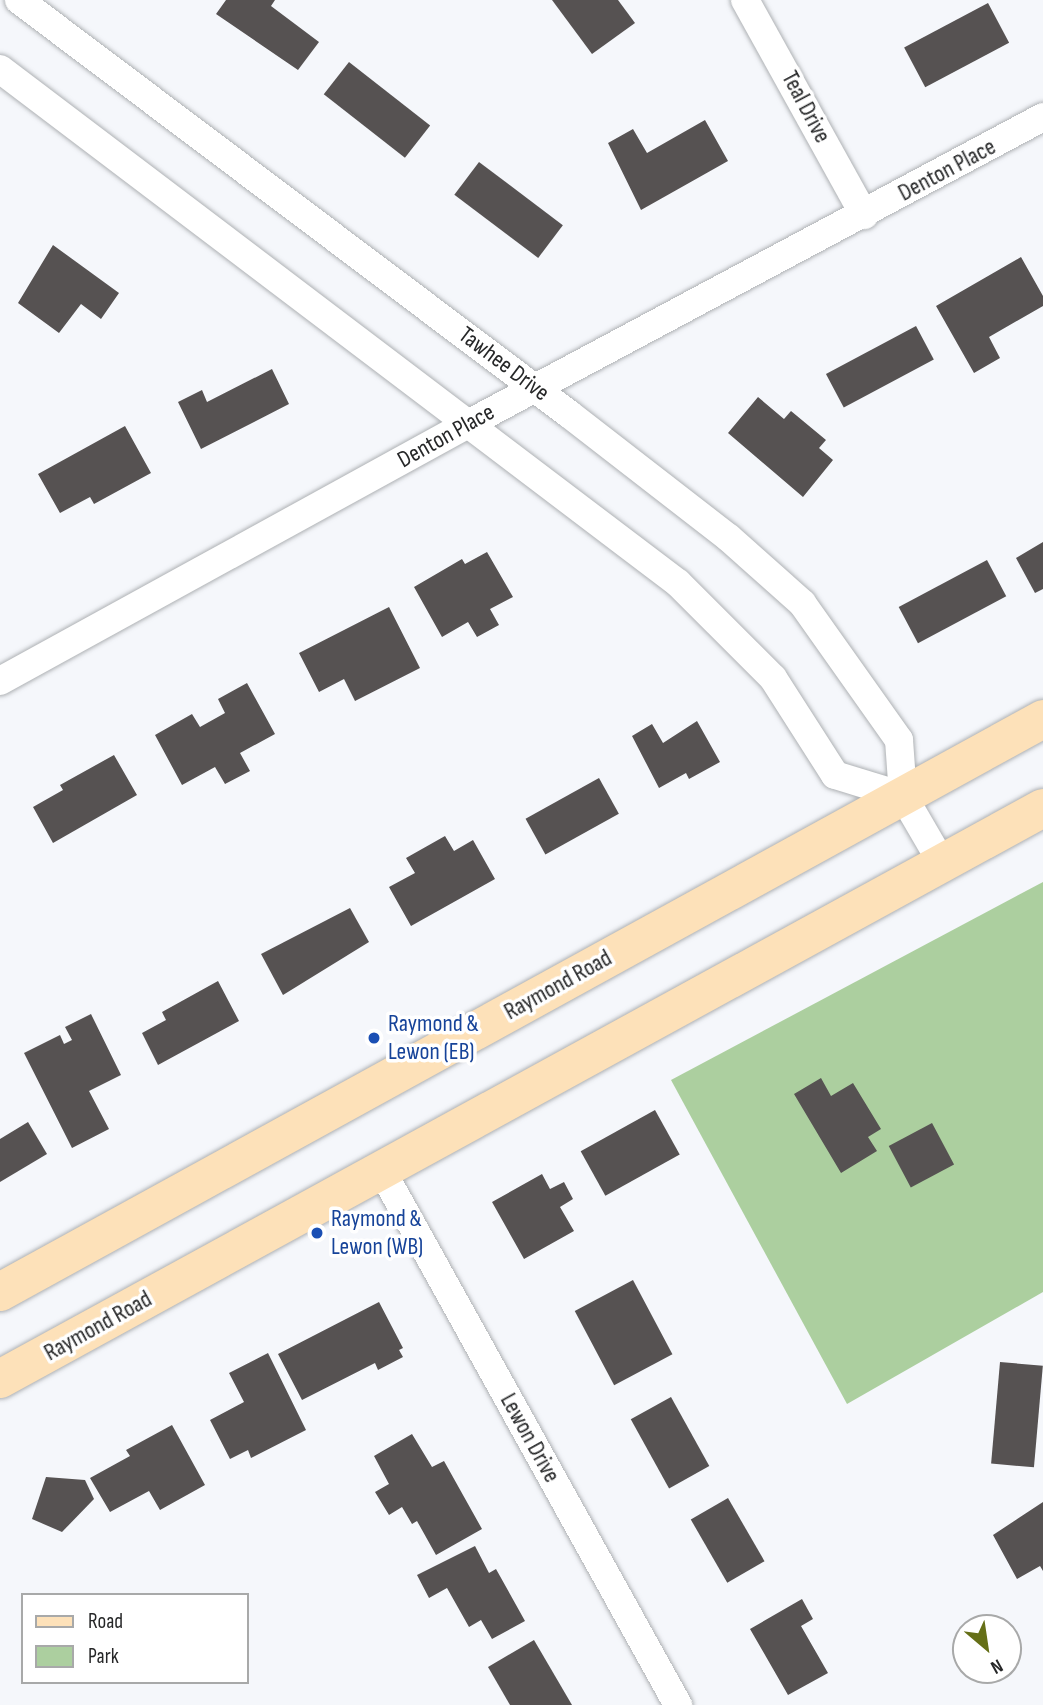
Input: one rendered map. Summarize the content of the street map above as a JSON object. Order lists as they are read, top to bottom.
{
  "streets": {
    "main road": ["Raymond Road"],
    "street": [
      "Teal Drive",
      "Denton Place",
      "Tawhee Drive",
      "Lewon Drive"
    ]
  },
  "crossings": [
    ["Teal Drive", "Denton Place"],
    ["Denton Place", "Tawhee Drive"],
    ["Tawhee Drive", "Raymond Road"],
    ["Raymond Road", "Lewon Drive"]
  ],
  "places": ["Raymond & Lewon (EB)", "Raymond & Lewon (WB)"],
  "legend": ["Road", "Park"],
  "north": "bottom right"
}
